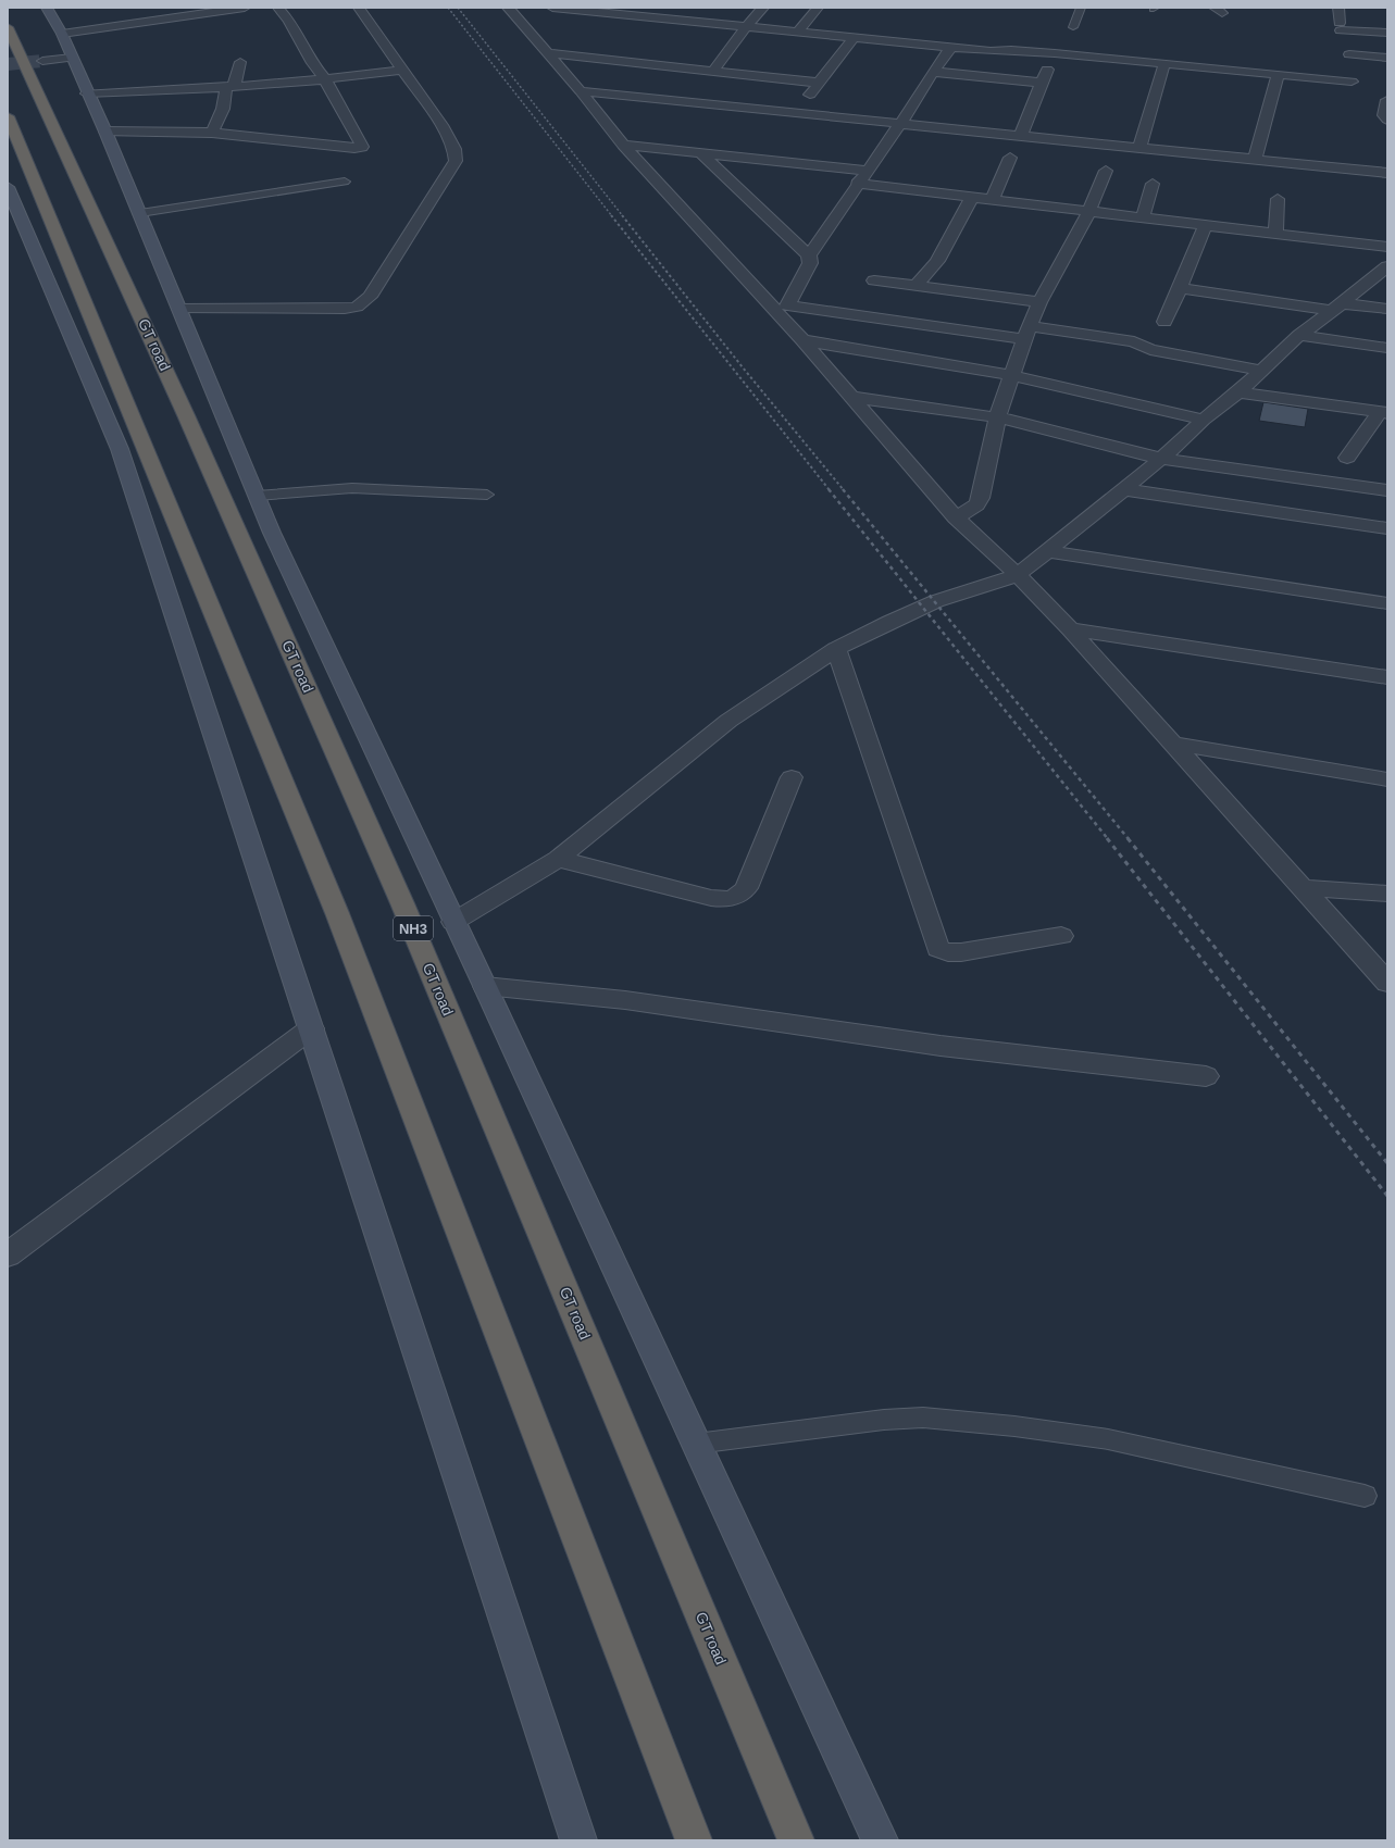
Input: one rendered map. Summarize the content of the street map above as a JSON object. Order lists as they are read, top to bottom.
{
  "streets": {
    "highway": ["GT road", "NH3"]
  }
}
